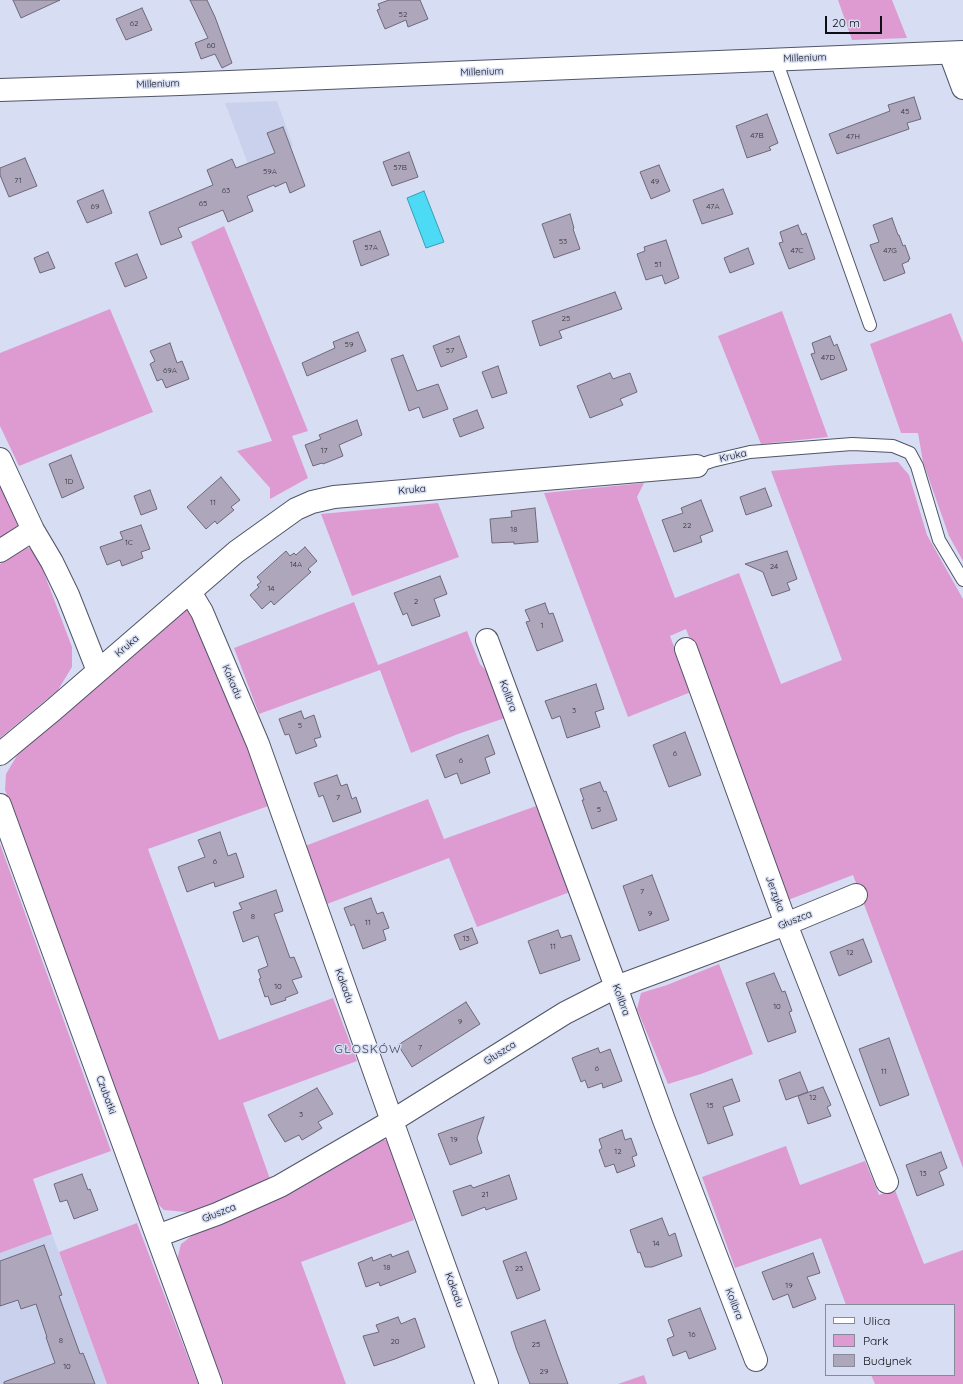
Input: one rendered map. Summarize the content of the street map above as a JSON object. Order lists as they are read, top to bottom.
{
  "streets": {
    "street": [
      "Millenium",
      "Kruka",
      "Kakadu",
      "Kolibra",
      "Jerzyka",
      "Głuszca",
      "Czubatki"
    ]
  },
  "crossings": [
    ["Kruka", "Kakadu"],
    ["Kakadu", "Głuszca"],
    ["Kolibra", "Głuszca"],
    ["Jerzyka", "Głuszca"],
    ["Głuszca", "Czubatki"]
  ],
  "districts": ["GŁOSKÓW"],
  "house_numbers": [
    "52",
    "62",
    "60",
    "45",
    "47B",
    "47H",
    "57B",
    "59A",
    "71",
    "49",
    "63",
    "65",
    "69",
    "47A",
    "53",
    "57A",
    "47C",
    "47G",
    "51",
    "25",
    "59",
    "57",
    "47D",
    "69A",
    "17",
    "1D",
    "11",
    "22",
    "18",
    "1C",
    "14A",
    "24",
    "14",
    "2",
    "1",
    "3",
    "5",
    "6",
    "6",
    "7",
    "5",
    "6",
    "7",
    "9",
    "8",
    "11",
    "13",
    "11",
    "12",
    "10",
    "10",
    "9",
    "7",
    "6",
    "11",
    "12",
    "15",
    "3",
    "19",
    "12",
    "13",
    "21",
    "14",
    "18",
    "23",
    "19",
    "16",
    "8",
    "20",
    "25",
    "10",
    "29"
  ],
  "legend": ["Ulica", "Park", "Budynek"],
  "scale_bar": "20 m"
}
